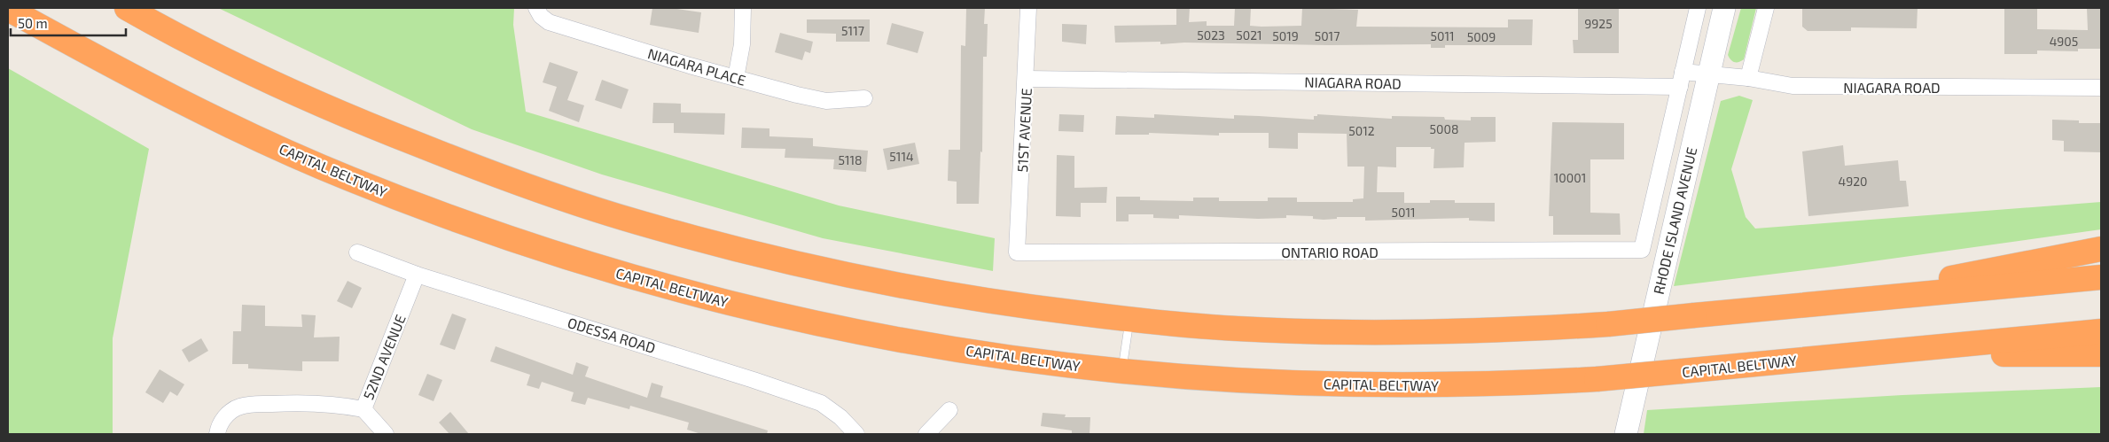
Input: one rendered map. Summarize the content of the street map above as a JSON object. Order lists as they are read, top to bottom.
{
  "streets": {
    "highway": ["CAPITAL BELTWAY"],
    "street": [
      "NIAGARA PLACE",
      "NIAGARA ROAD",
      "51ST AVENUE",
      "RHODE ISLAND AVENUE",
      "ONTARIO ROAD",
      "ODESSA ROAD",
      "52ND AVENUE"
    ]
  },
  "crossings": [
    ["NIAGARA ROAD", "51ST AVENUE"],
    ["NIAGARA ROAD", "RHODE ISLAND AVENUE"],
    ["51ST AVENUE", "ONTARIO ROAD"],
    ["RHODE ISLAND AVENUE", "ONTARIO ROAD"],
    ["ODESSA ROAD", "52ND AVENUE"]
  ],
  "house_numbers": [
    "9925",
    "5117",
    "5023",
    "5021",
    "5019",
    "5017",
    "5011",
    "5009",
    "4905",
    "5008",
    "5012",
    "5114",
    "5118",
    "10001",
    "4920",
    "5011"
  ],
  "scale_bar": "50 m"
}
